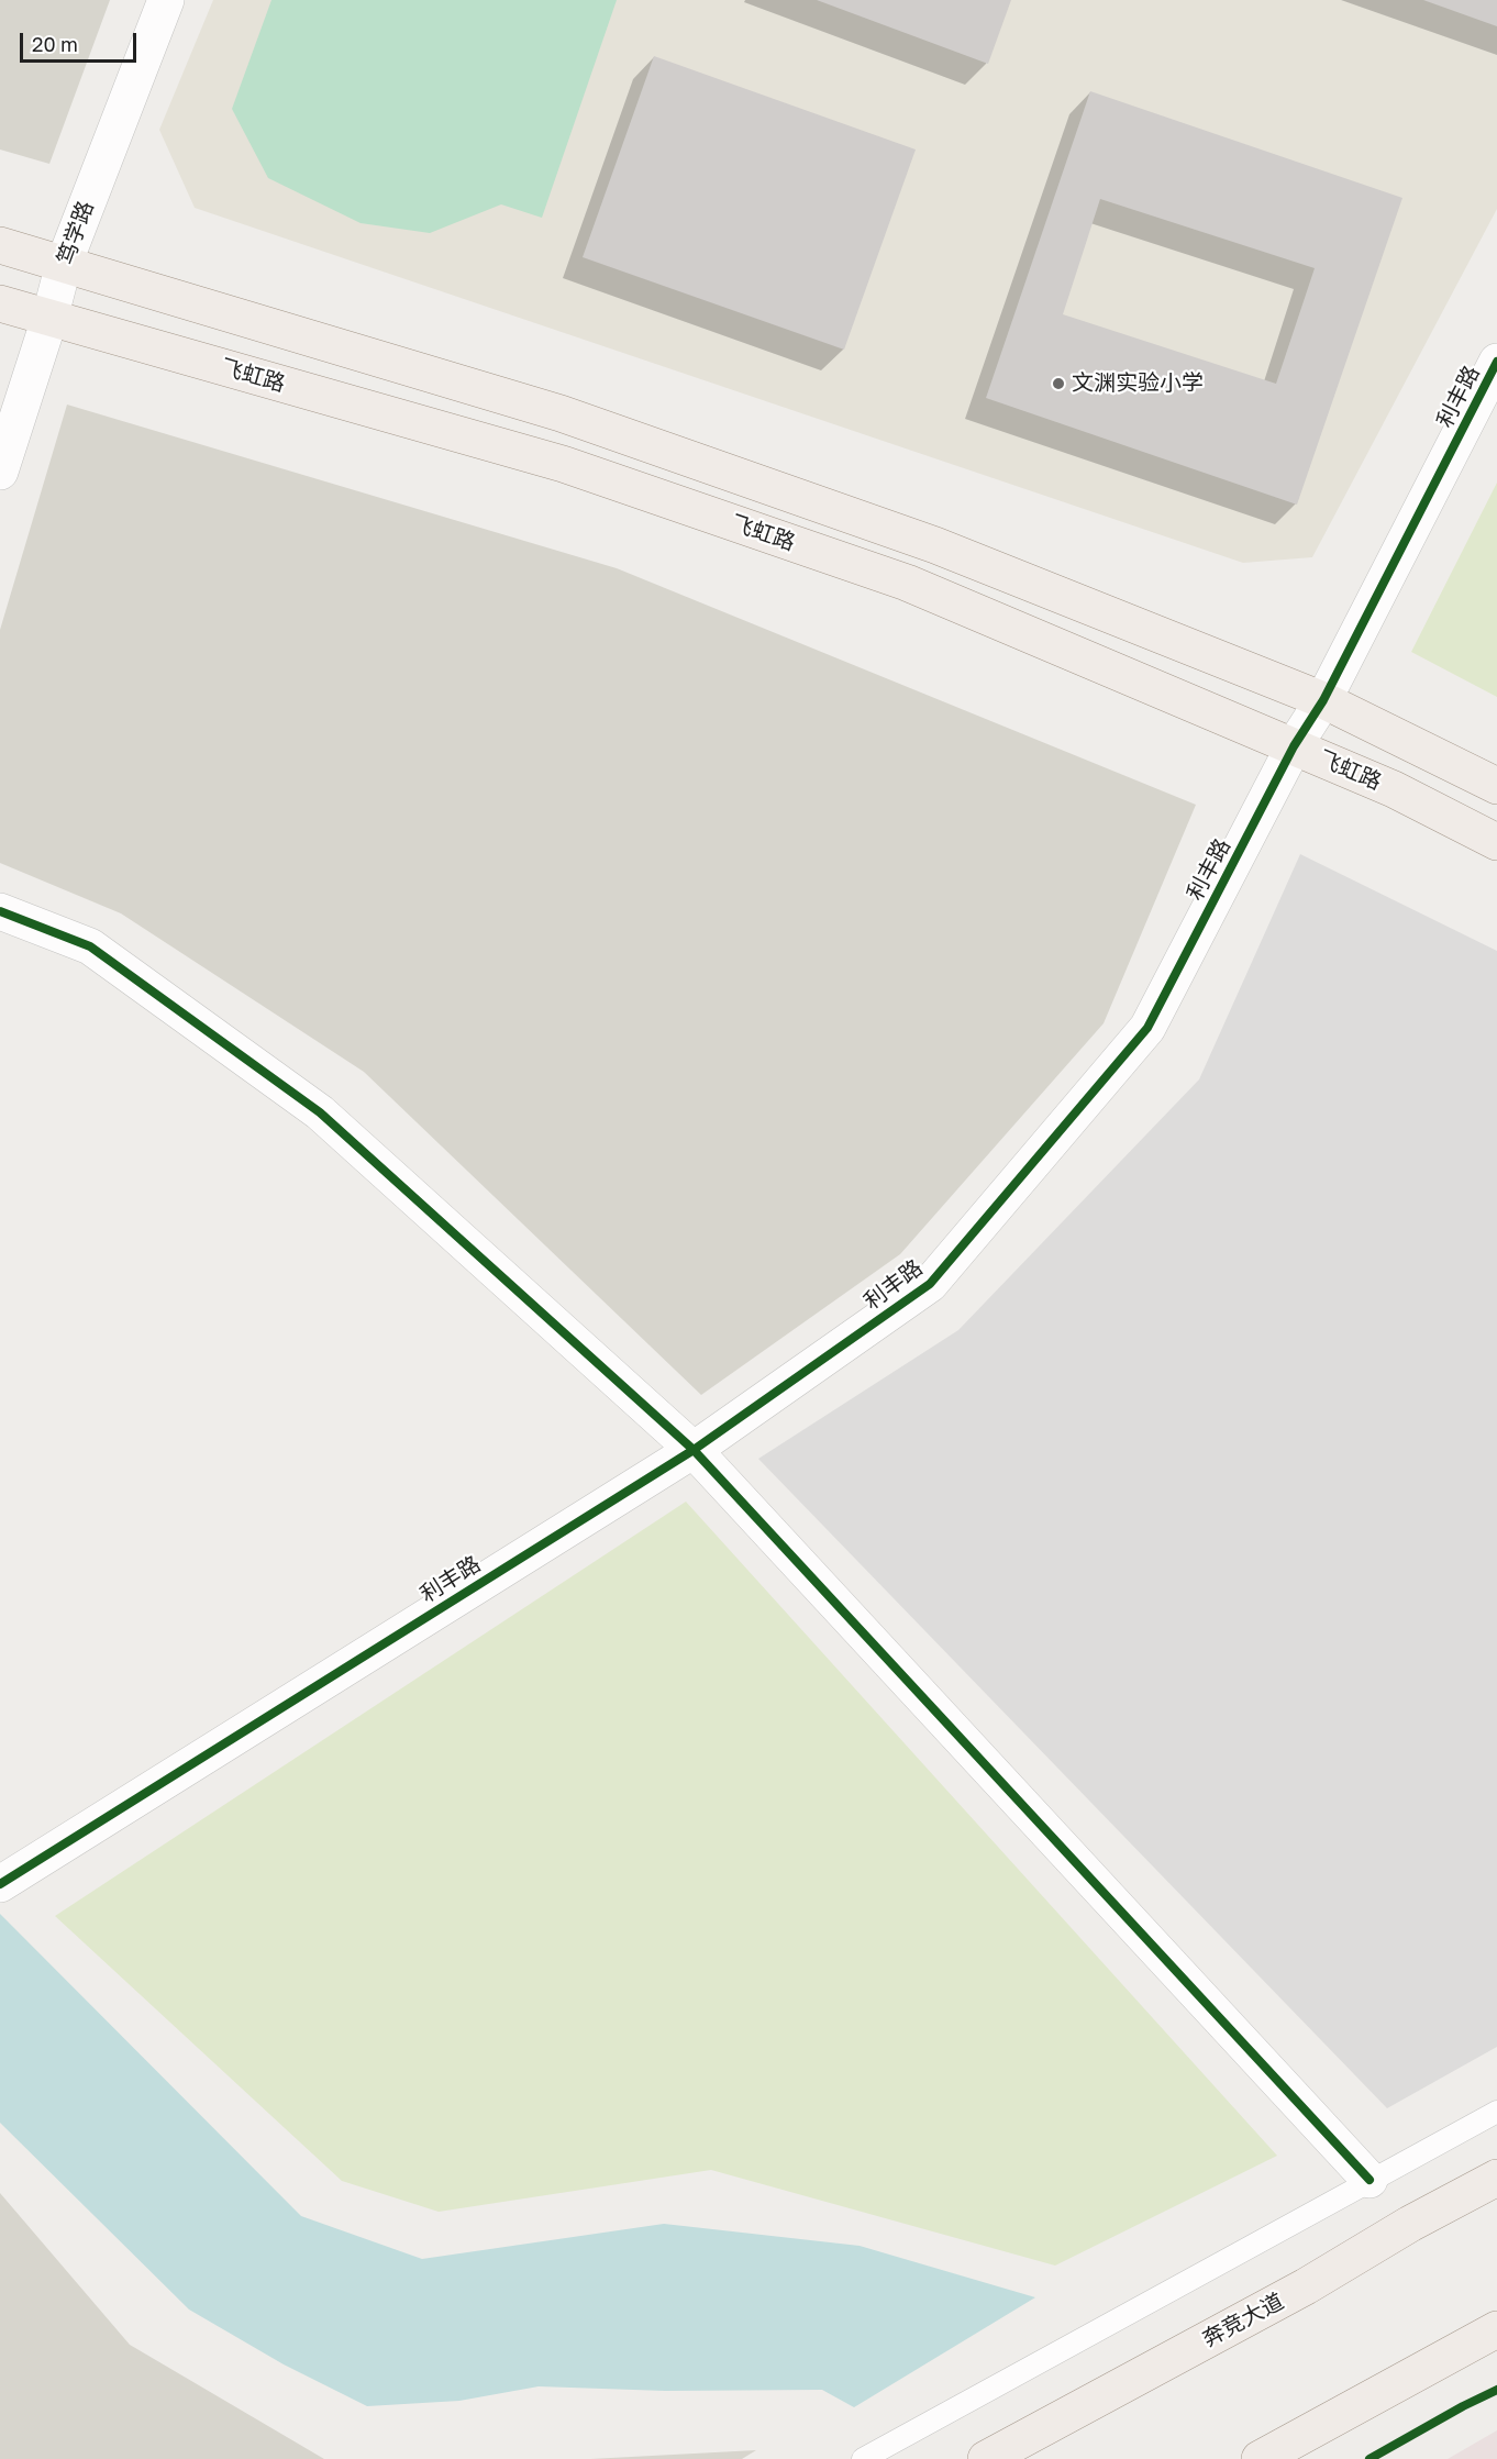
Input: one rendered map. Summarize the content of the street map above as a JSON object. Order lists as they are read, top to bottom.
{
  "streets": {
    "main road": ["飞虹路", "奔竞大道"],
    "street": ["笃学路", "利丰路"]
  },
  "crossings": [
    ["笃学路", "飞虹路"],
    ["飞虹路", "利丰路"]
  ],
  "places": ["文渊实验小学"],
  "scale_bar": "20 m"
}
